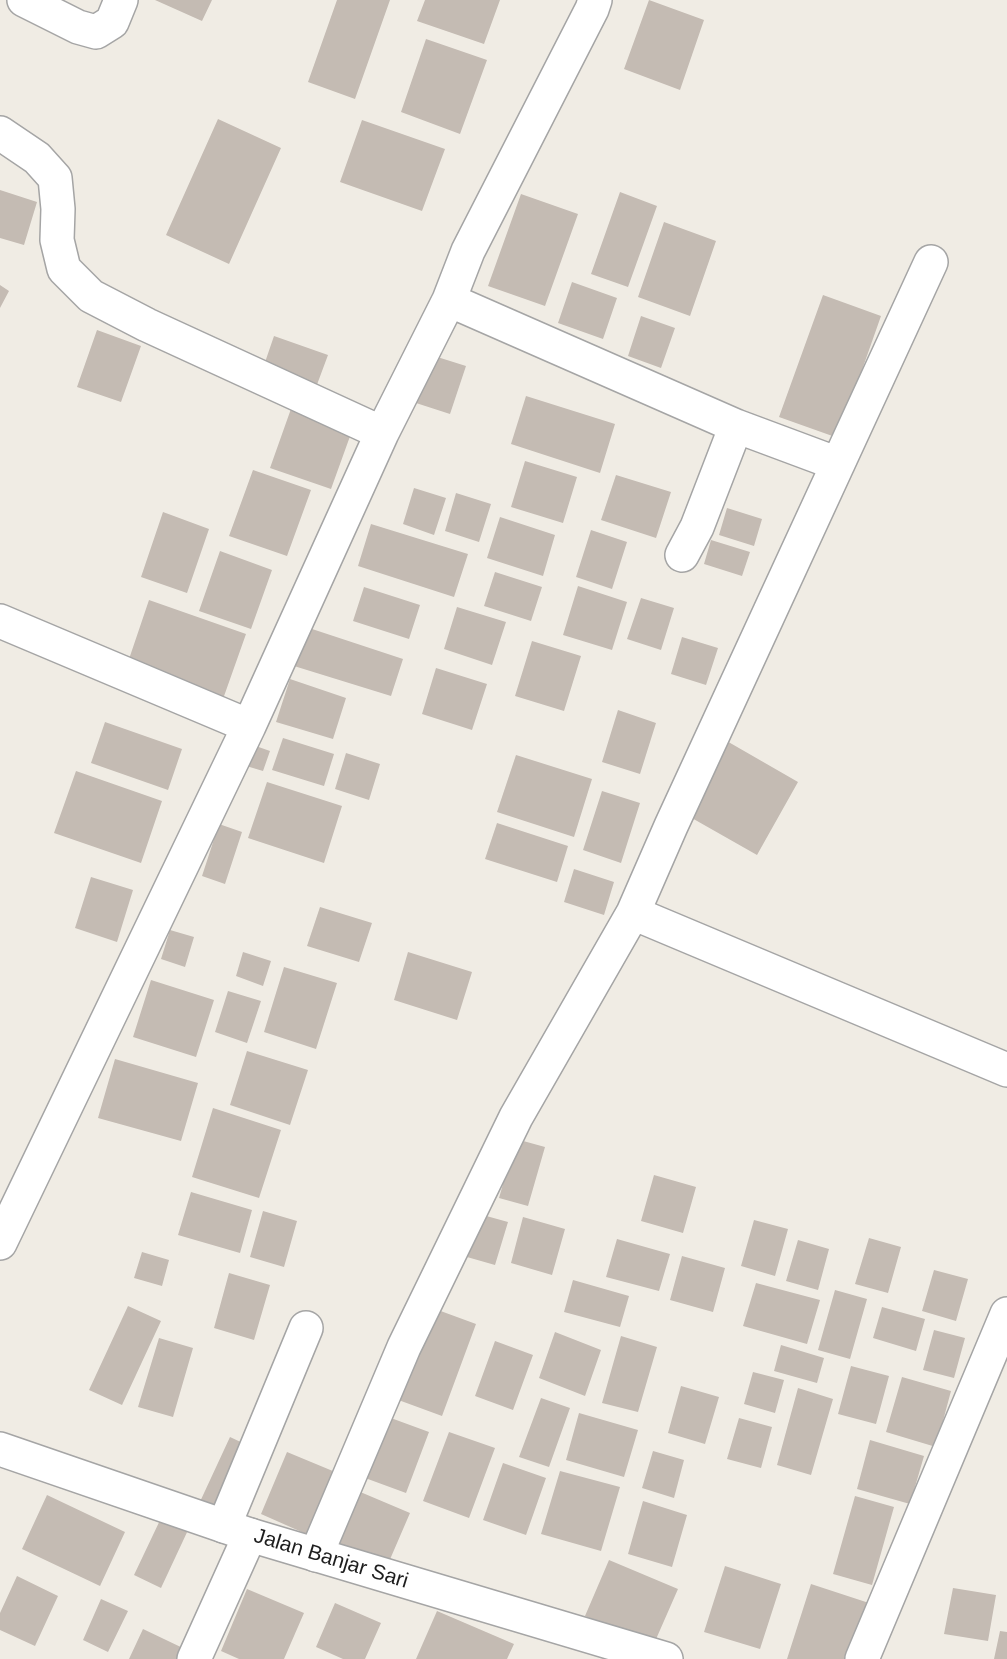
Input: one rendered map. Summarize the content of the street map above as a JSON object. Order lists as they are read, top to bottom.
{
  "streets": {
    "street": ["Jalan Banjar Sari"]
  }
}
